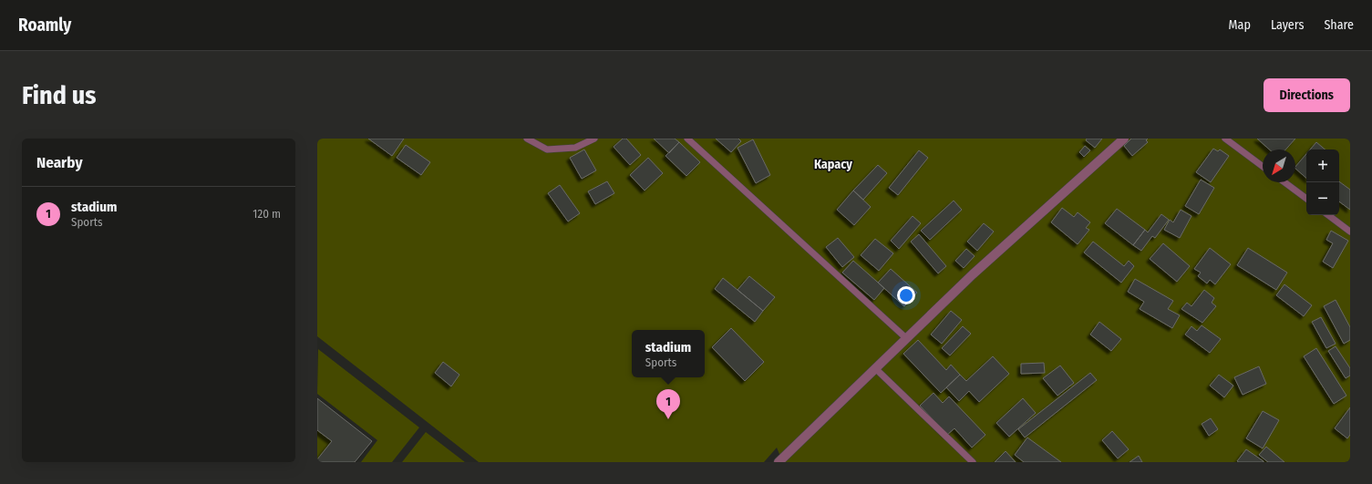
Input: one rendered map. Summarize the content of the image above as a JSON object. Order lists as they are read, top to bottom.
{
  "districts": ["Карасу"],
  "north": "bottom left",
  "page": {
    "header": "Roamly",
    "nav": ["Map", "Layers", "Share"],
    "buttons": "Directions",
    "title": "Find us",
    "heading": "Nearby",
    "map_buttons": ["+", "−"],
    "list": [
      {
        "mark": "1",
        "name": "stadium",
        "note": "Sports",
        "value": "120 m"
      }
    ],
    "popup": ["stadium", "Sports"],
    "pins": "1"
  }
}
